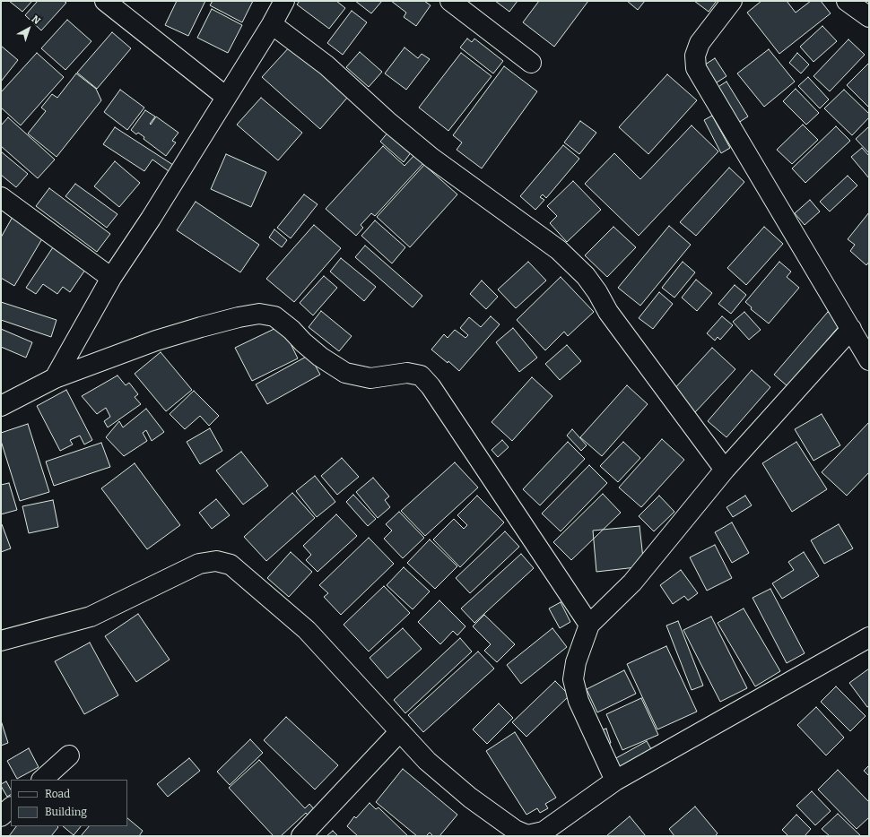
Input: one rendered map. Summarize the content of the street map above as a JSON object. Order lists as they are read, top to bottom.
{
  "legend": ["Road", "Building"],
  "north": "top right"
}
